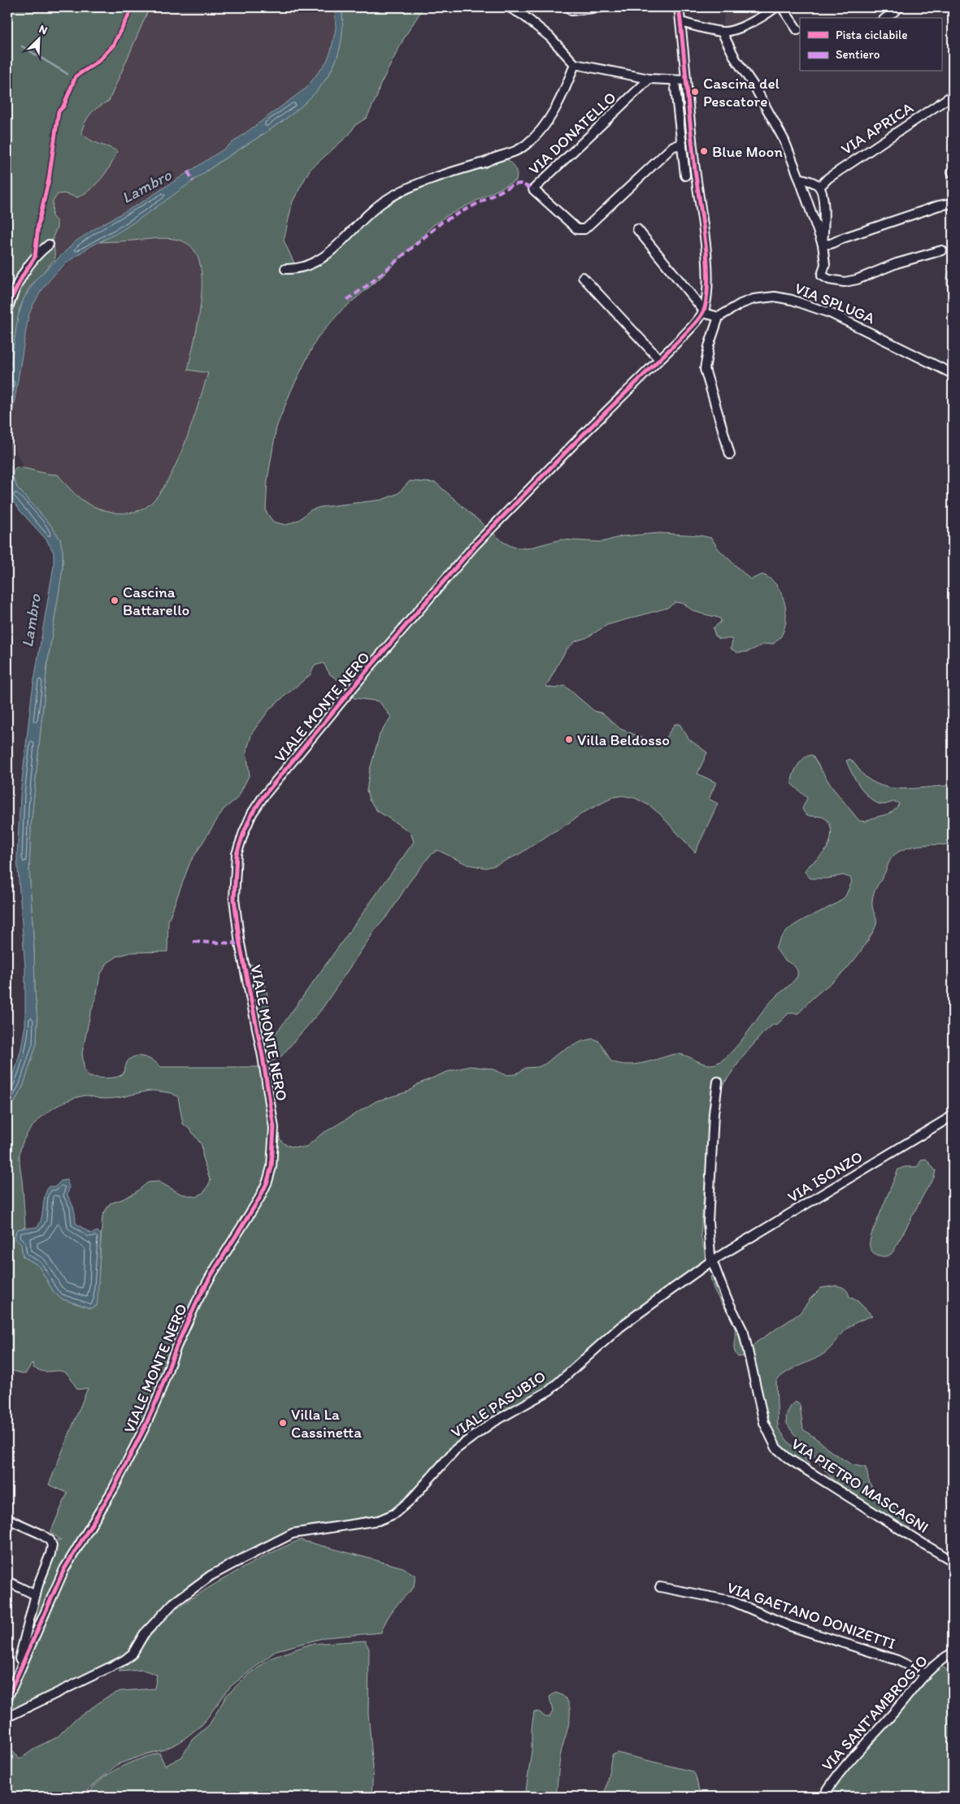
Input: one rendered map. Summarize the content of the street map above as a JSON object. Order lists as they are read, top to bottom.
{
  "streets": {
    "street": [
      "VIA APRICA",
      "VIA DONATELLO",
      "VIA SPLUGA",
      "VIALE MONTE NERO",
      "VIA ISONZO",
      "VIALE PASUBIO",
      "VIA PIETRO MASCAGNI",
      "VIA GAETANO DONIZETTI",
      "VIA SANT'AMBROGIO"
    ]
  },
  "crossings": [
    ["VIA ISONZO", "VIALE PASUBIO"],
    ["VIA ISONZO", "VIA PIETRO MASCAGNI"],
    ["VIALE PASUBIO", "VIA PIETRO MASCAGNI"],
    ["VIA GAETANO DONIZETTI", "VIA SANT'AMBROGIO"]
  ],
  "water": ["Lambro"],
  "places": [
    "Cascina del Pescatore",
    "Blue Moon",
    "Cascina Battarello",
    "Villa Beldosso",
    "Villa La Cassinetta"
  ],
  "legend": ["Pista ciclabile", "Sentiero"],
  "north": "top right"
}
